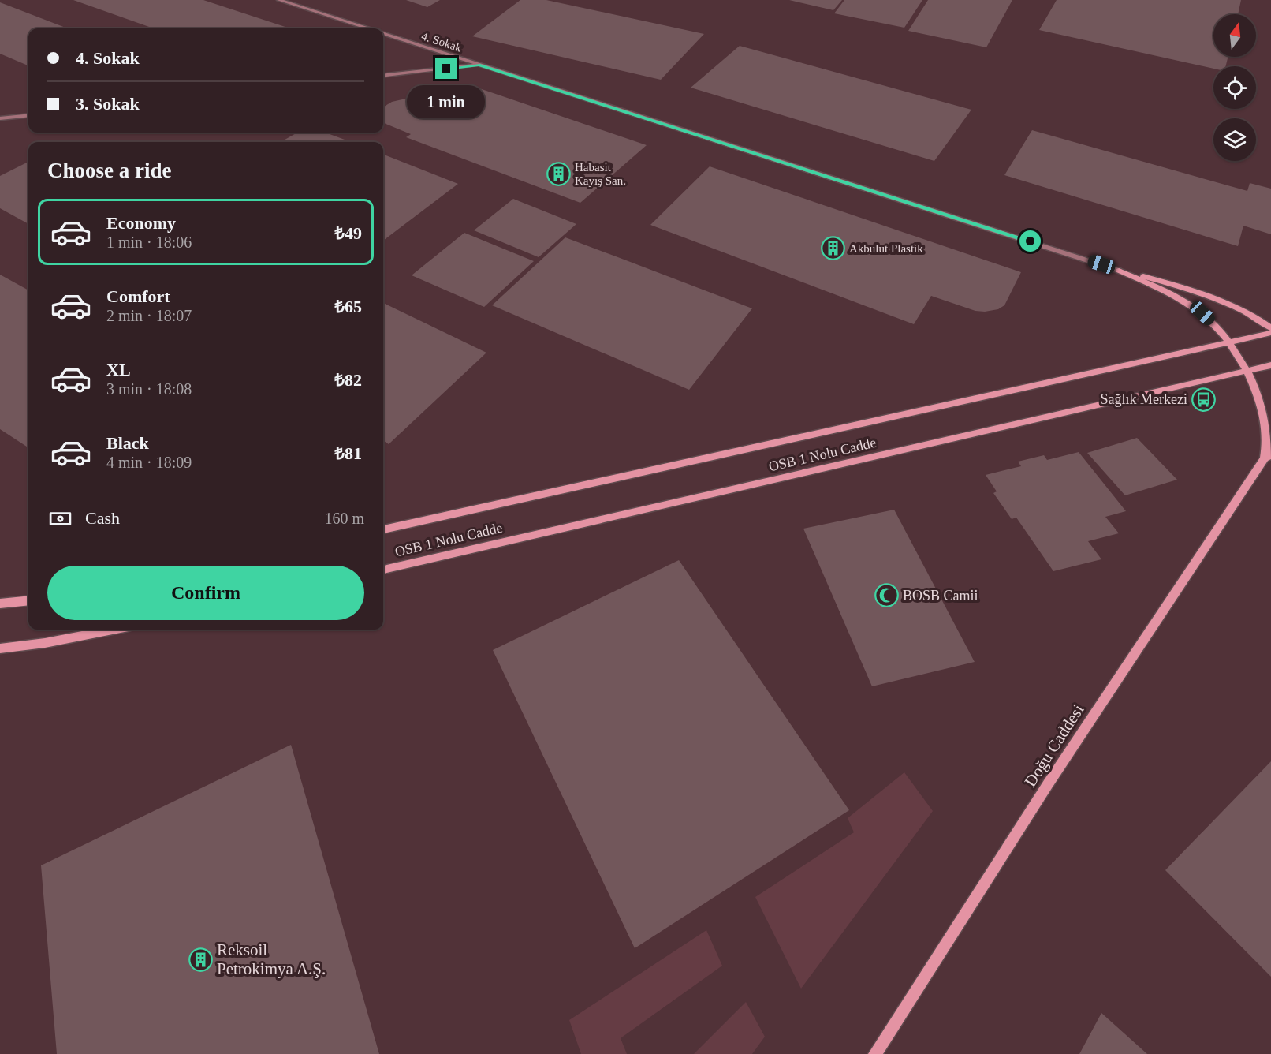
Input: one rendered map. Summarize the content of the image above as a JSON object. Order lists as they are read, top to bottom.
{
  "streets": {
    "street": ["4. Sokak", "OSB 1 Nolu Cadde", "Doğu Caddesi"]
  },
  "crossings": [
    ["4. Sokak", "Doğu Caddesi"],
    ["OSB 1 Nolu Cadde", "Doğu Caddesi"]
  ],
  "places": {
    "building": ["Habasit Kayış San.", "Akbulut Plastik", "Reksoil Petrokimya A.Ş."],
    "bus stop": ["Sağlık Merkezi"],
    "mosque": ["BOSB Camii"]
  },
  "north": "top",
  "page": {
    "banner": ["4. Sokak", "3. Sokak"],
    "bubble": "1 min",
    "heading": "Choose a ride",
    "list": [
      {
        "name": "Economy",
        "note": "1 min · 18:06",
        "value": "₺49"
      },
      {
        "name": "Comfort",
        "note": "2 min · 18:07",
        "value": "₺65"
      },
      {
        "name": "XL",
        "note": "3 min · 18:08",
        "value": "₺82"
      },
      {
        "name": "Black",
        "note": "4 min · 18:09",
        "value": "₺81"
      }
    ],
    "pay": ["Cash", "160 m"],
    "buttons": "Confirm"
  }
}
